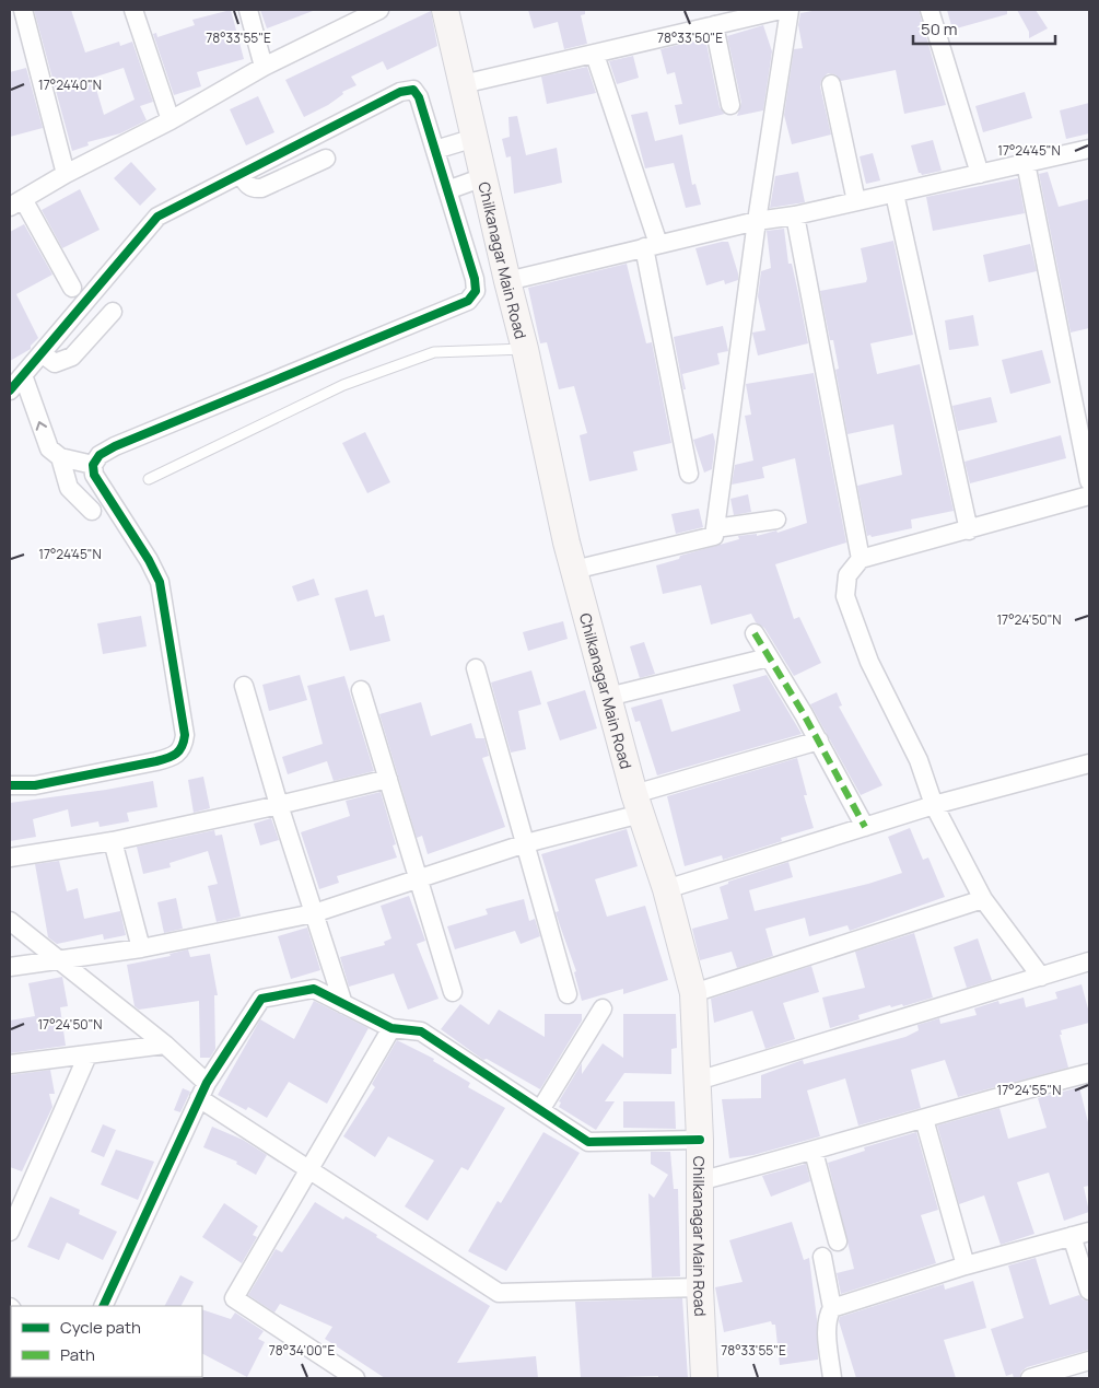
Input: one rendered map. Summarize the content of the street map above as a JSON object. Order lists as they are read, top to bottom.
{
  "streets": {
    "main road": ["Chilkanagar Main Road"]
  },
  "legend": ["Cycle path", "Path"],
  "scale_bar": "50 m",
  "coordinates": [
    "78°33'55\"E",
    "78°33'50\"E",
    "17°24'40\"N",
    "17°24'45\"N",
    "17°24'50\"N",
    "17°24'55\"N",
    "78°34'00\"E"
  ]
}
